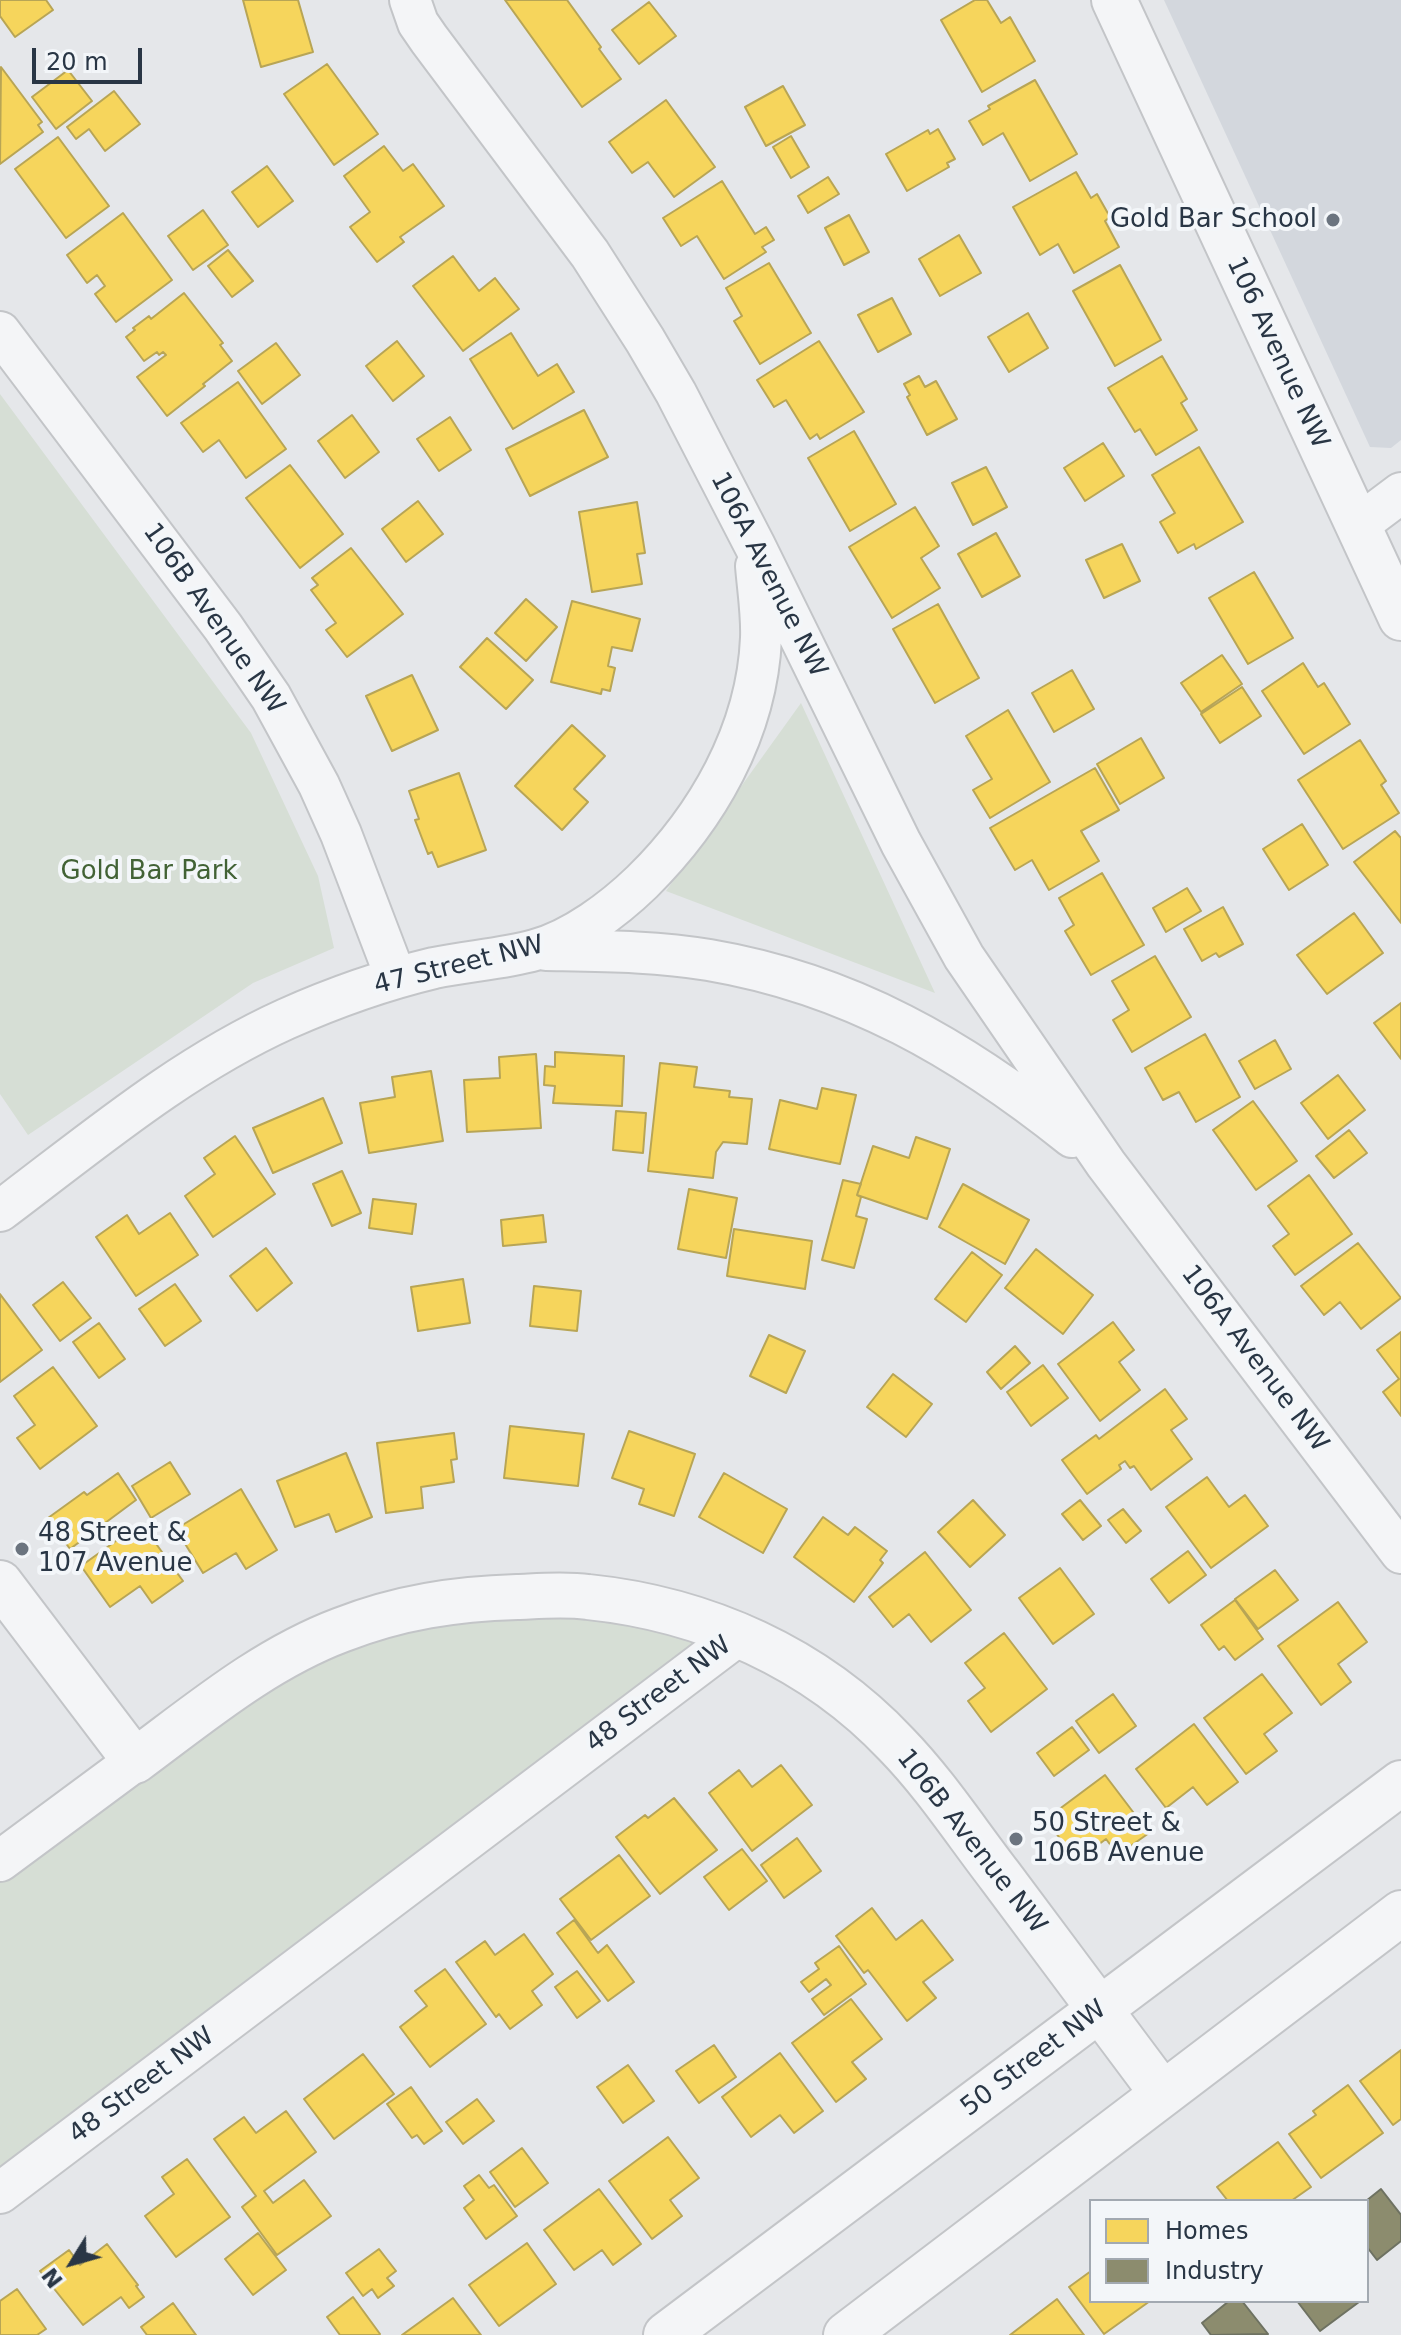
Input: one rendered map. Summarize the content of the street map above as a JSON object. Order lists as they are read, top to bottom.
{
  "streets": {
    "street": [
      "106 Avenue NW",
      "106A Avenue NW",
      "106B Avenue NW",
      "47 Street NW",
      "48 Street NW",
      "50 Street NW"
    ]
  },
  "crossings": [
    ["106A Avenue NW", "47 Street NW"],
    ["106B Avenue NW", "47 Street NW"],
    ["106B Avenue NW", "48 Street NW"],
    ["106B Avenue NW", "50 Street NW"]
  ],
  "parks": ["Gold Bar Park"],
  "places": ["Gold Bar School", "48 Street & 107 Avenue", "50 Street & 106B Avenue"],
  "legend": ["Homes", "Industry"],
  "scale_bar": "20 m",
  "north": "bottom left"
}
